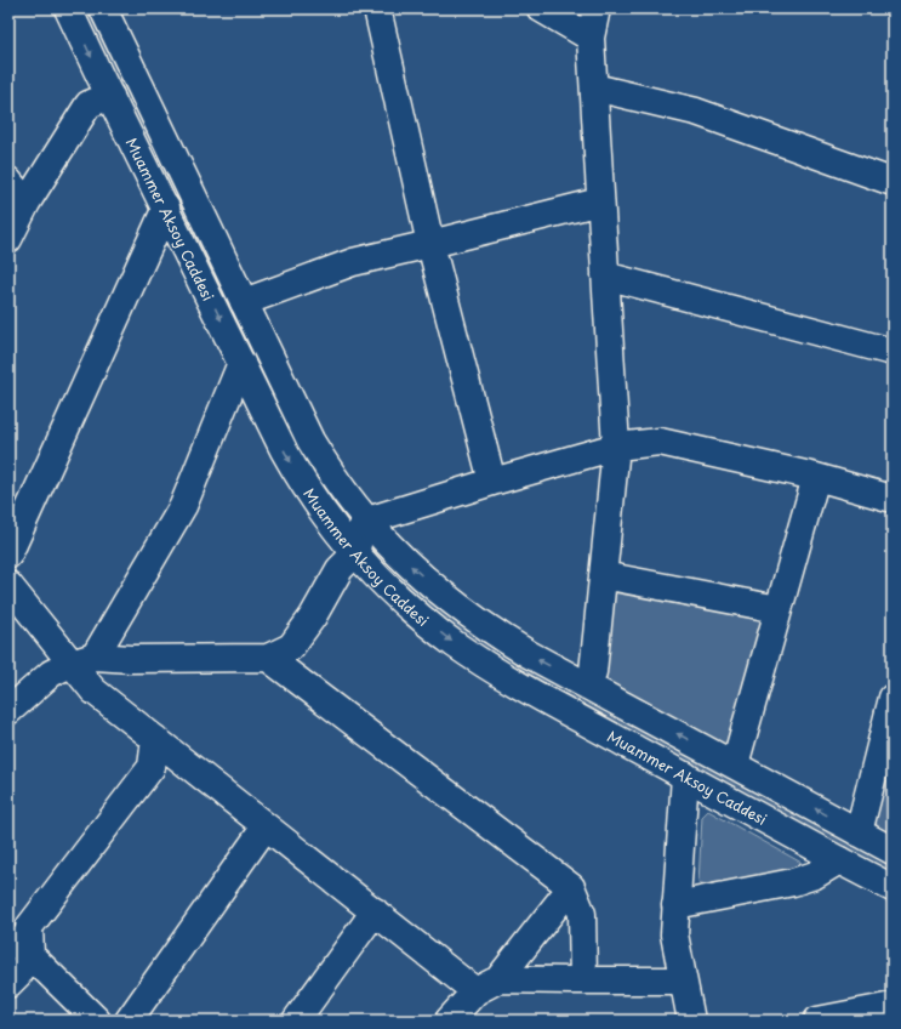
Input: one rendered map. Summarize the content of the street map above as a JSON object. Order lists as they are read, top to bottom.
{
  "streets": {
    "street": ["Muammer Aksoy Caddesi"]
  }
}
